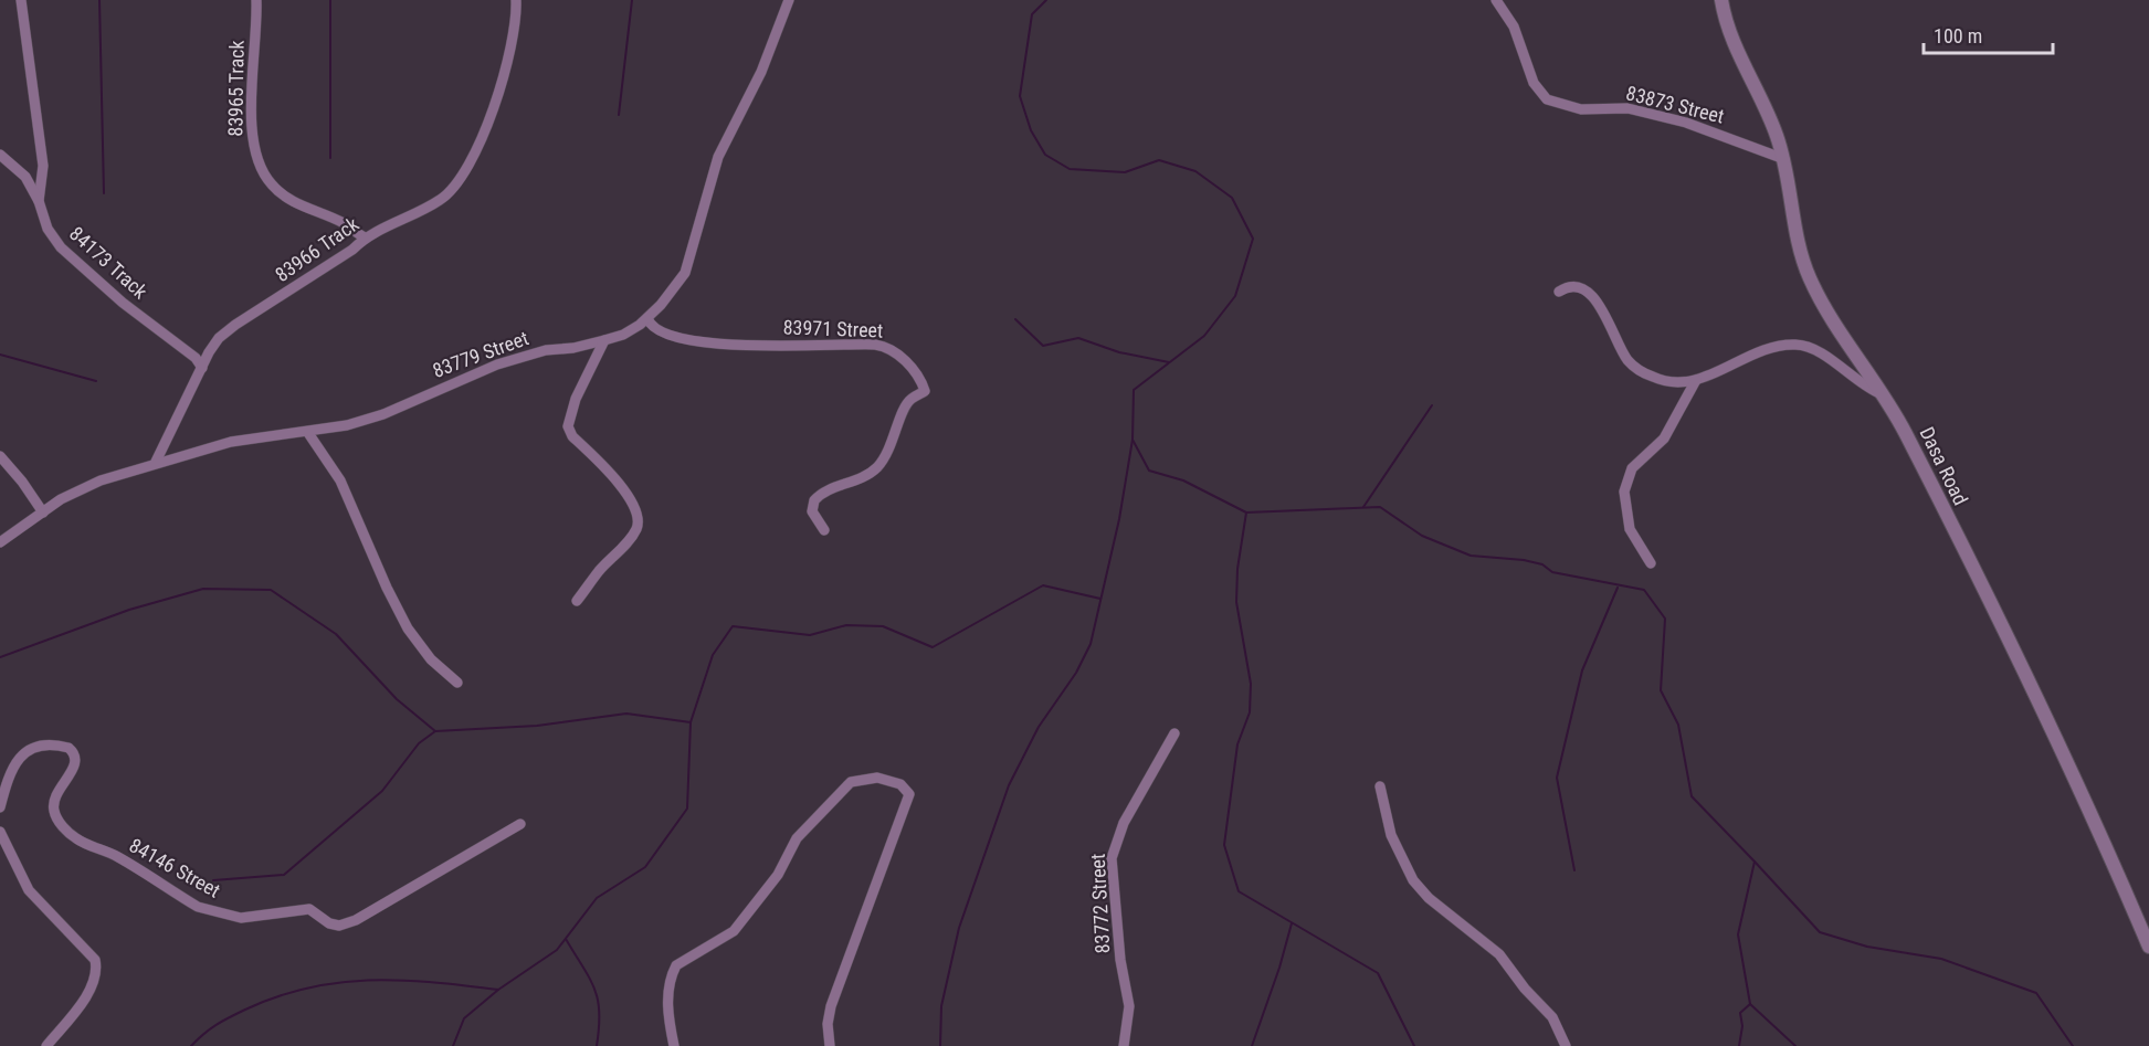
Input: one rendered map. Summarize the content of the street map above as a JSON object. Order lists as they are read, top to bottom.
{
  "streets": {
    "street": [
      "83965 Track",
      "83873 Street",
      "83966 Track",
      "84173 Track",
      "83971 Street",
      "83779 Street",
      "Dasa Road",
      "84146 Street",
      "83772 Street"
    ]
  },
  "crossings": [
    ["83965 Track", "83966 Track"],
    ["83873 Street", "Dasa Road"],
    ["83966 Track", "84173 Track"],
    ["83966 Track", "83779 Street"],
    ["83971 Street", "83779 Street"]
  ],
  "scale_bar": "100 m"
}
